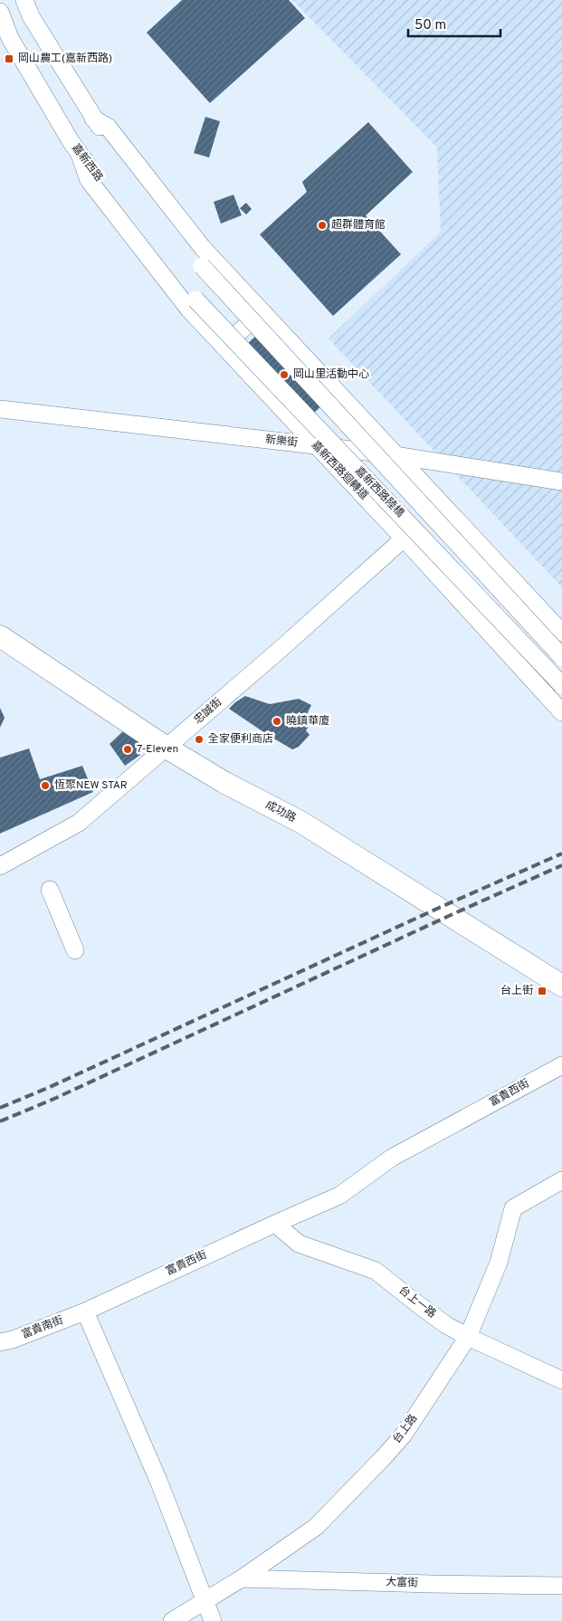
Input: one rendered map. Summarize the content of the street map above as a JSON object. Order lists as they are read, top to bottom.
{
  "streets": {
    "main road": ["成功路"],
    "street": [
      "嘉新西路",
      "新樂街",
      "嘉新西路迴轉道",
      "嘉新西路陸橋",
      "忠誠街",
      "富貴西街",
      "台上一路",
      "富貴南街",
      "台上路",
      "大富街"
    ]
  },
  "crossings": [
    ["嘉新西路", "嘉新西路迴轉道"],
    ["嘉新西路", "嘉新西路陸橋"],
    ["新樂街", "嘉新西路迴轉道"],
    ["嘉新西路迴轉道", "忠誠街"],
    ["忠誠街", "成功路"],
    ["富貴西街", "台上一路"],
    ["富貴西街", "富貴南街"],
    ["台上一路", "台上路"],
    ["台上路", "大富街"]
  ],
  "places": {
    "transit": ["岡山農工(嘉新西路)", "台上街"],
    "other": [
      "超群體育館",
      "岡山里活動中心",
      "曉鎮華廈",
      "全家便利商店",
      "7-Eleven",
      "恆聚NEW STAR"
    ]
  },
  "scale_bar": "50 m"
}
